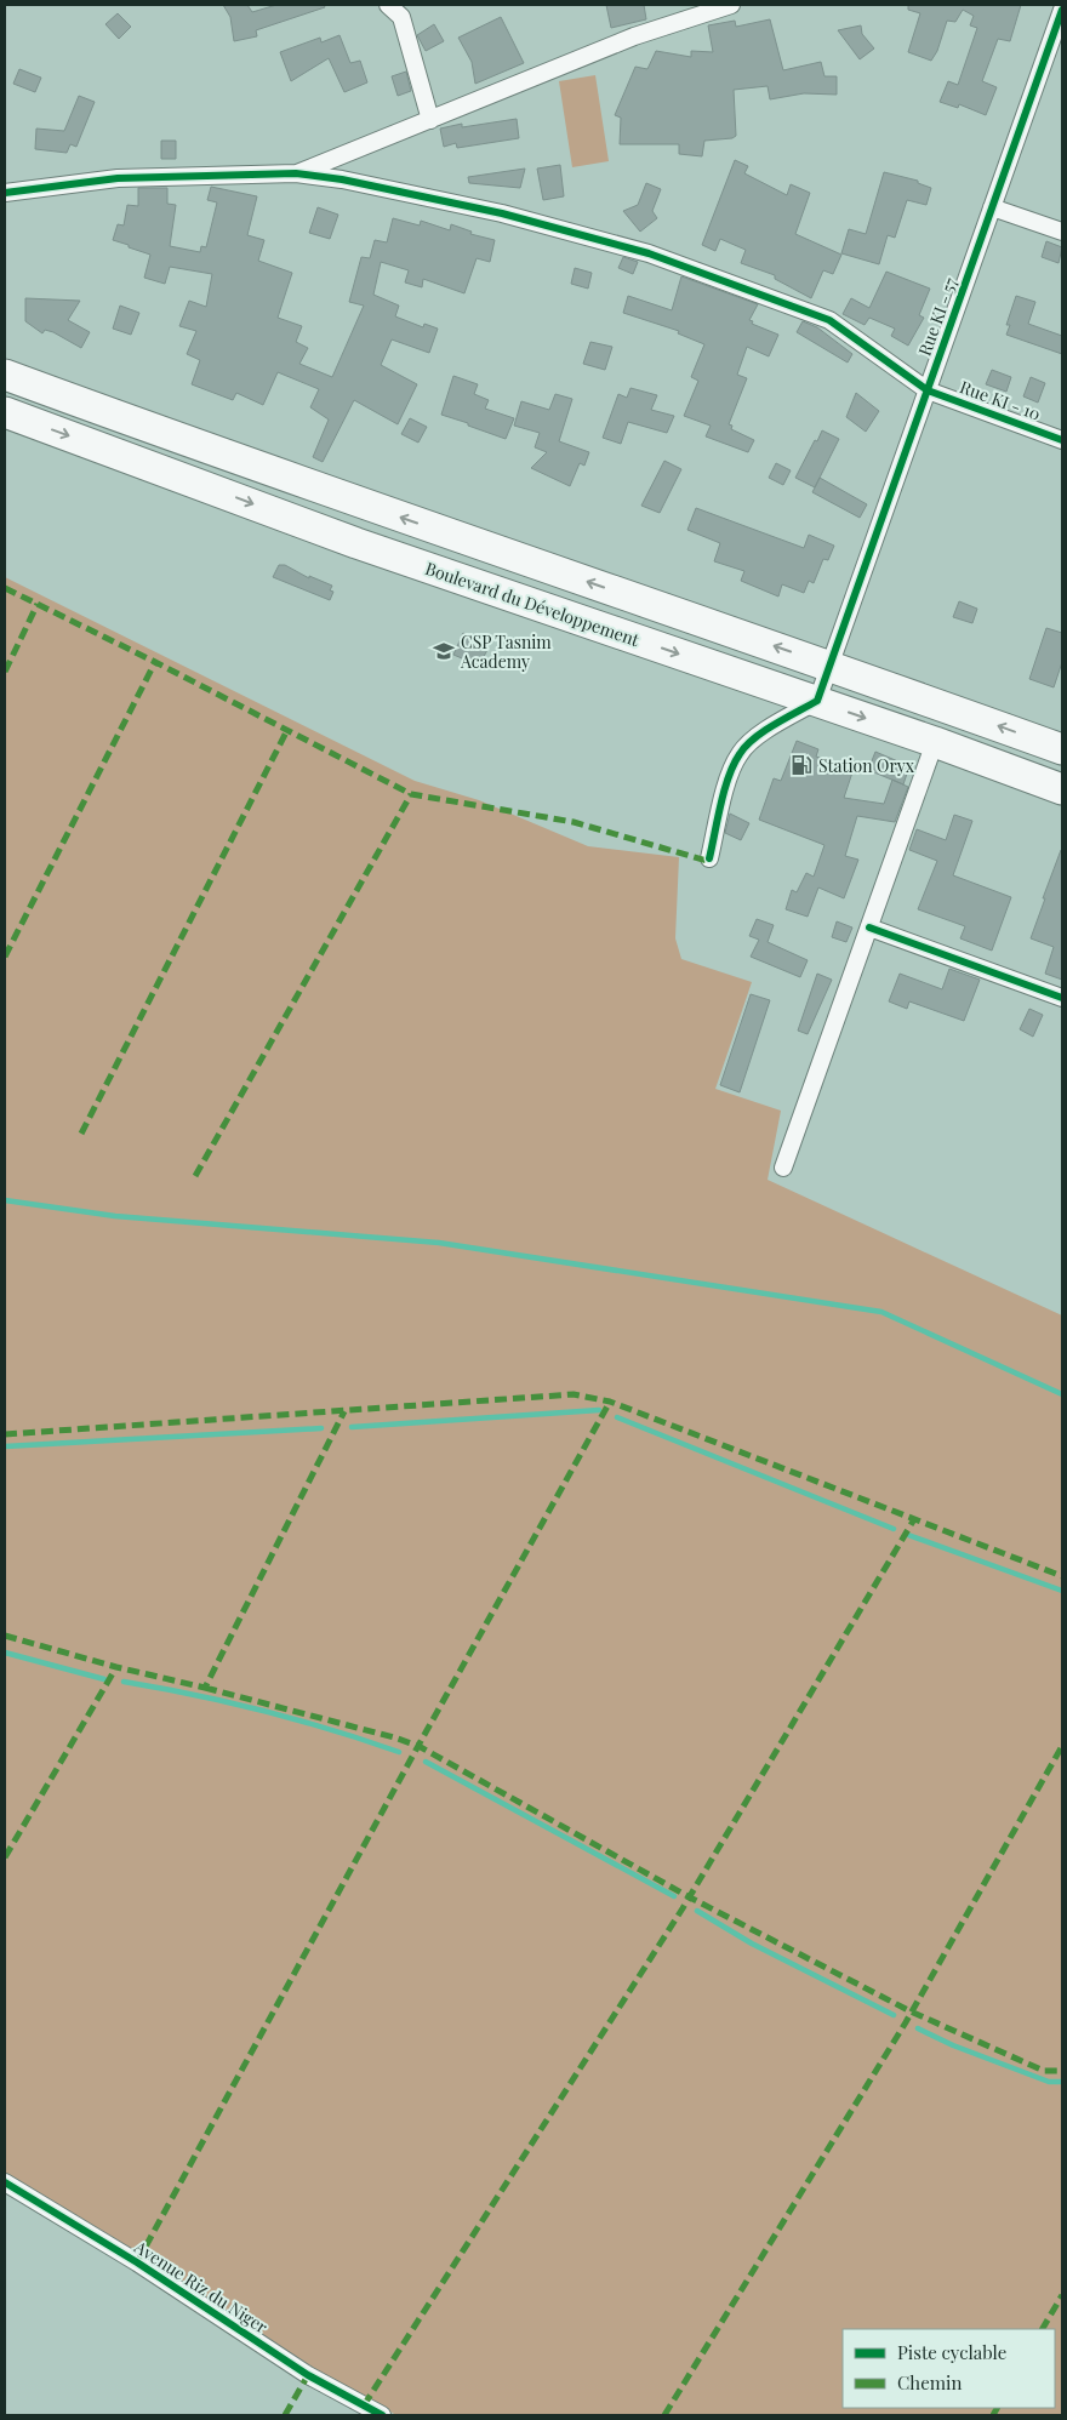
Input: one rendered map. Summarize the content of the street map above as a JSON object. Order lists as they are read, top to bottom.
{
  "streets": {
    "highway": ["Boulevard du Développement"],
    "street": ["Rue KI - 57", "Rue KI - 10", "Avenue Riz du Niger"]
  },
  "crossings": [
    ["Rue KI - 57", "Rue KI - 10"],
    ["Rue KI - 57", "Boulevard du Développement"]
  ],
  "places": {
    "school or university": ["CSP Tasnim Academy"],
    "fuel station": ["Station Oryx"]
  },
  "legend": ["Piste cyclable", "Chemin"]
}
